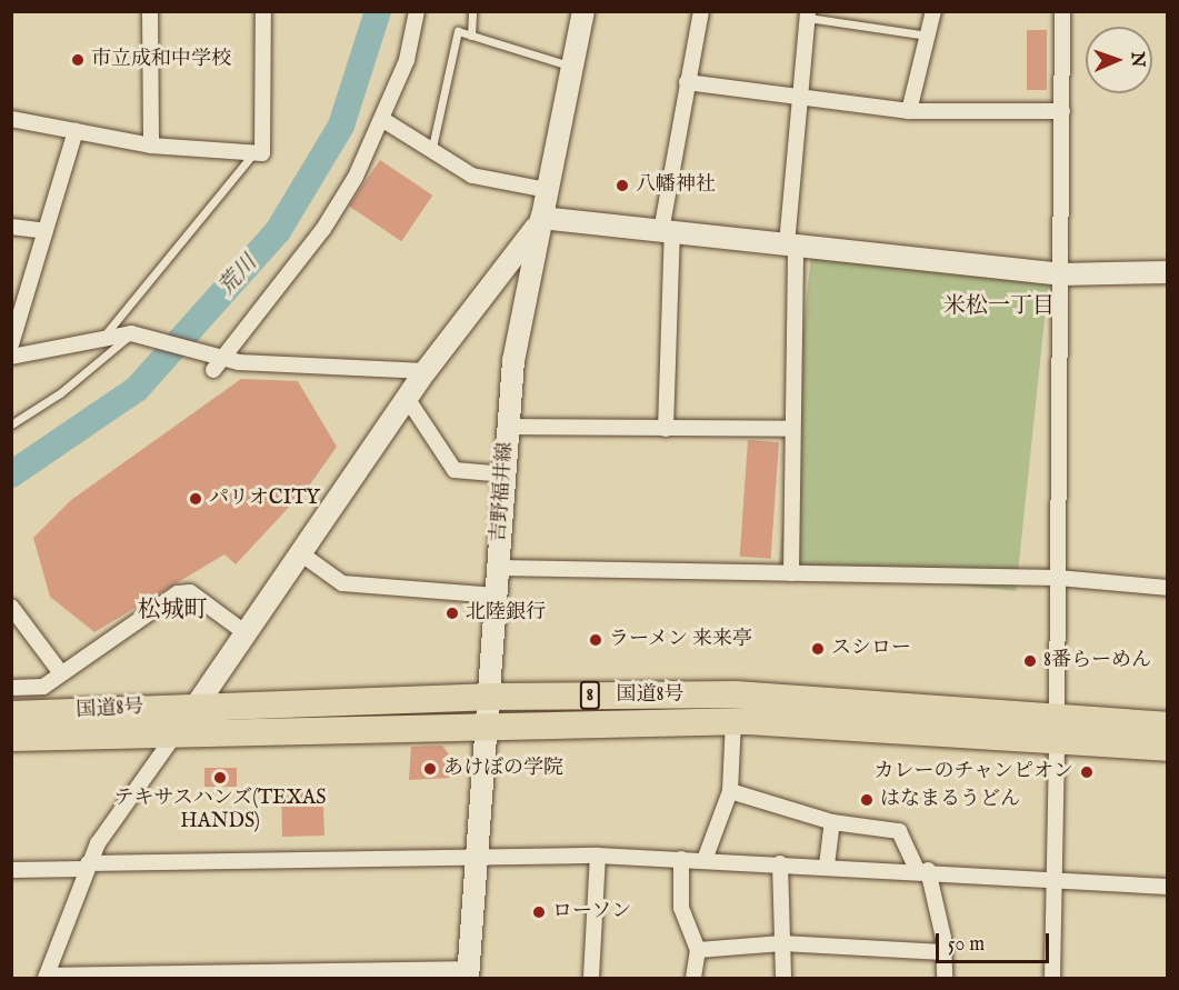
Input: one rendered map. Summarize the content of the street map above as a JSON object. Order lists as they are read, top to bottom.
{
  "streets": {
    "highway": ["8", "国道8号"],
    "street": ["吉野福井線"]
  },
  "crossings": [
    ["吉野福井線", "国道8号"]
  ],
  "districts": ["米松一丁目", "松城町"],
  "water": ["荒川"],
  "places": [
    "市立成和中学校",
    "八幡神社",
    "パリオCITY",
    "北陸銀行",
    "ラーメン 来来亭",
    "スシロー",
    "8番らーめん",
    "あけぼの学院",
    "カレーのチャンピオン",
    "テキサスハンズ(TEXAS HANDS)",
    "はなまるうどん",
    "ローソン"
  ],
  "scale_bar": "50 m",
  "north": "right"
}
